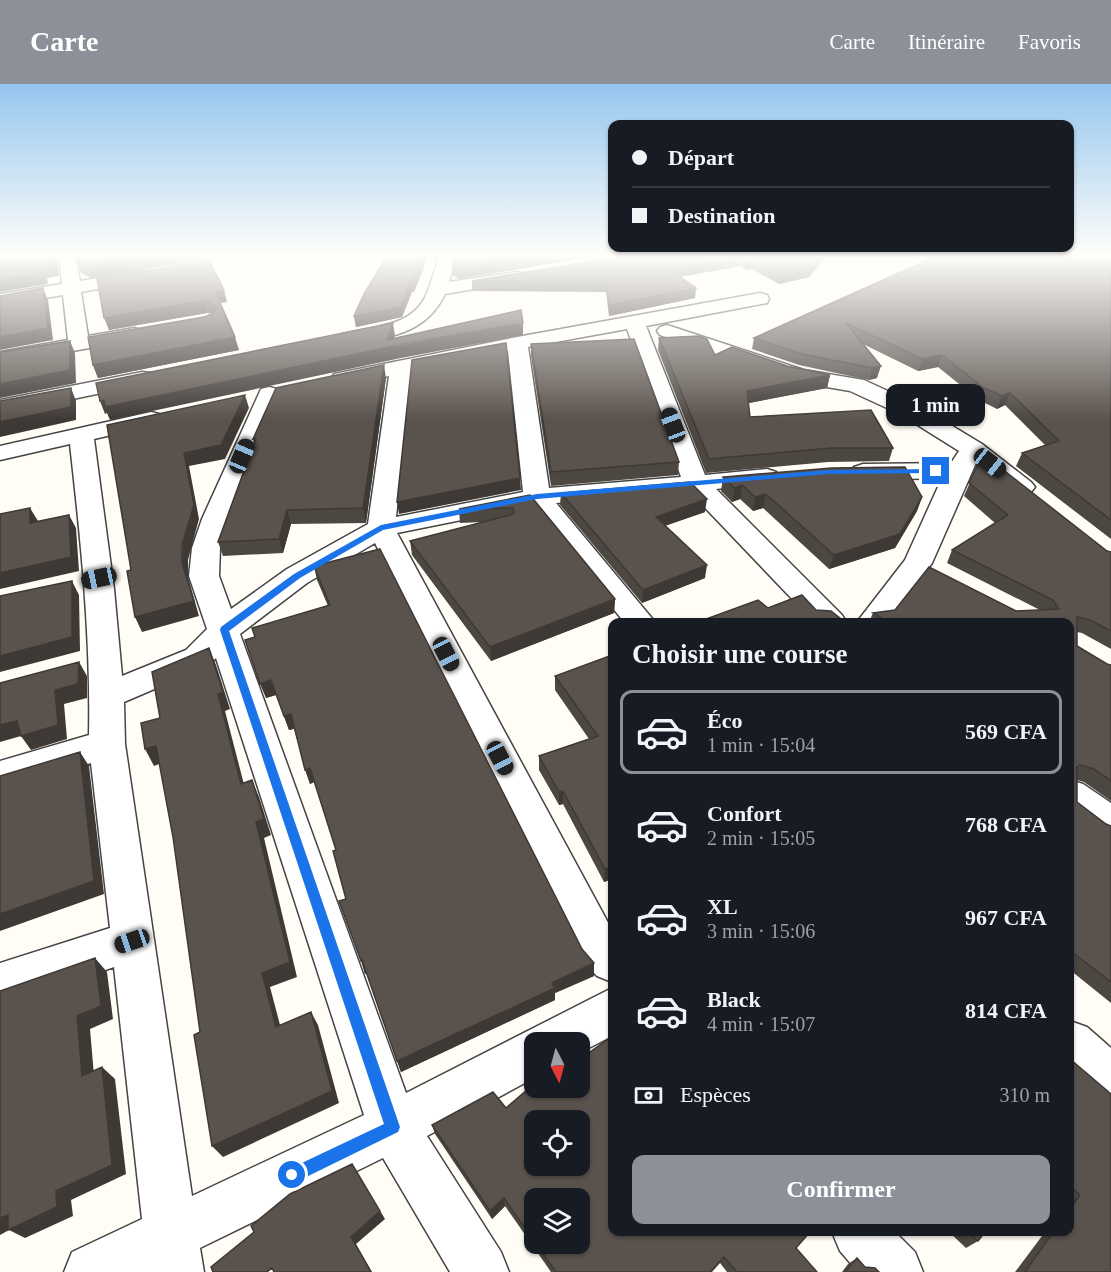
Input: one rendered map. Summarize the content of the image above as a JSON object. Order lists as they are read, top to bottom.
{
  "north": "bottom",
  "page": {
    "header": "Carte",
    "nav": ["Carte", "Itinéraire", "Favoris"],
    "banner": ["Départ", "Destination"],
    "bubble": "1 min",
    "heading": "Choisir une course",
    "list": [
      {
        "name": "Éco",
        "note": "1 min · 15:04",
        "value": "569 CFA"
      },
      {
        "name": "Confort",
        "note": "2 min · 15:05",
        "value": "768 CFA"
      },
      {
        "name": "XL",
        "note": "3 min · 15:06",
        "value": "967 CFA"
      },
      {
        "name": "Black",
        "note": "4 min · 15:07",
        "value": "814 CFA"
      }
    ],
    "pay": ["Espèces", "310 m"],
    "buttons": "Confirmer"
  }
}
